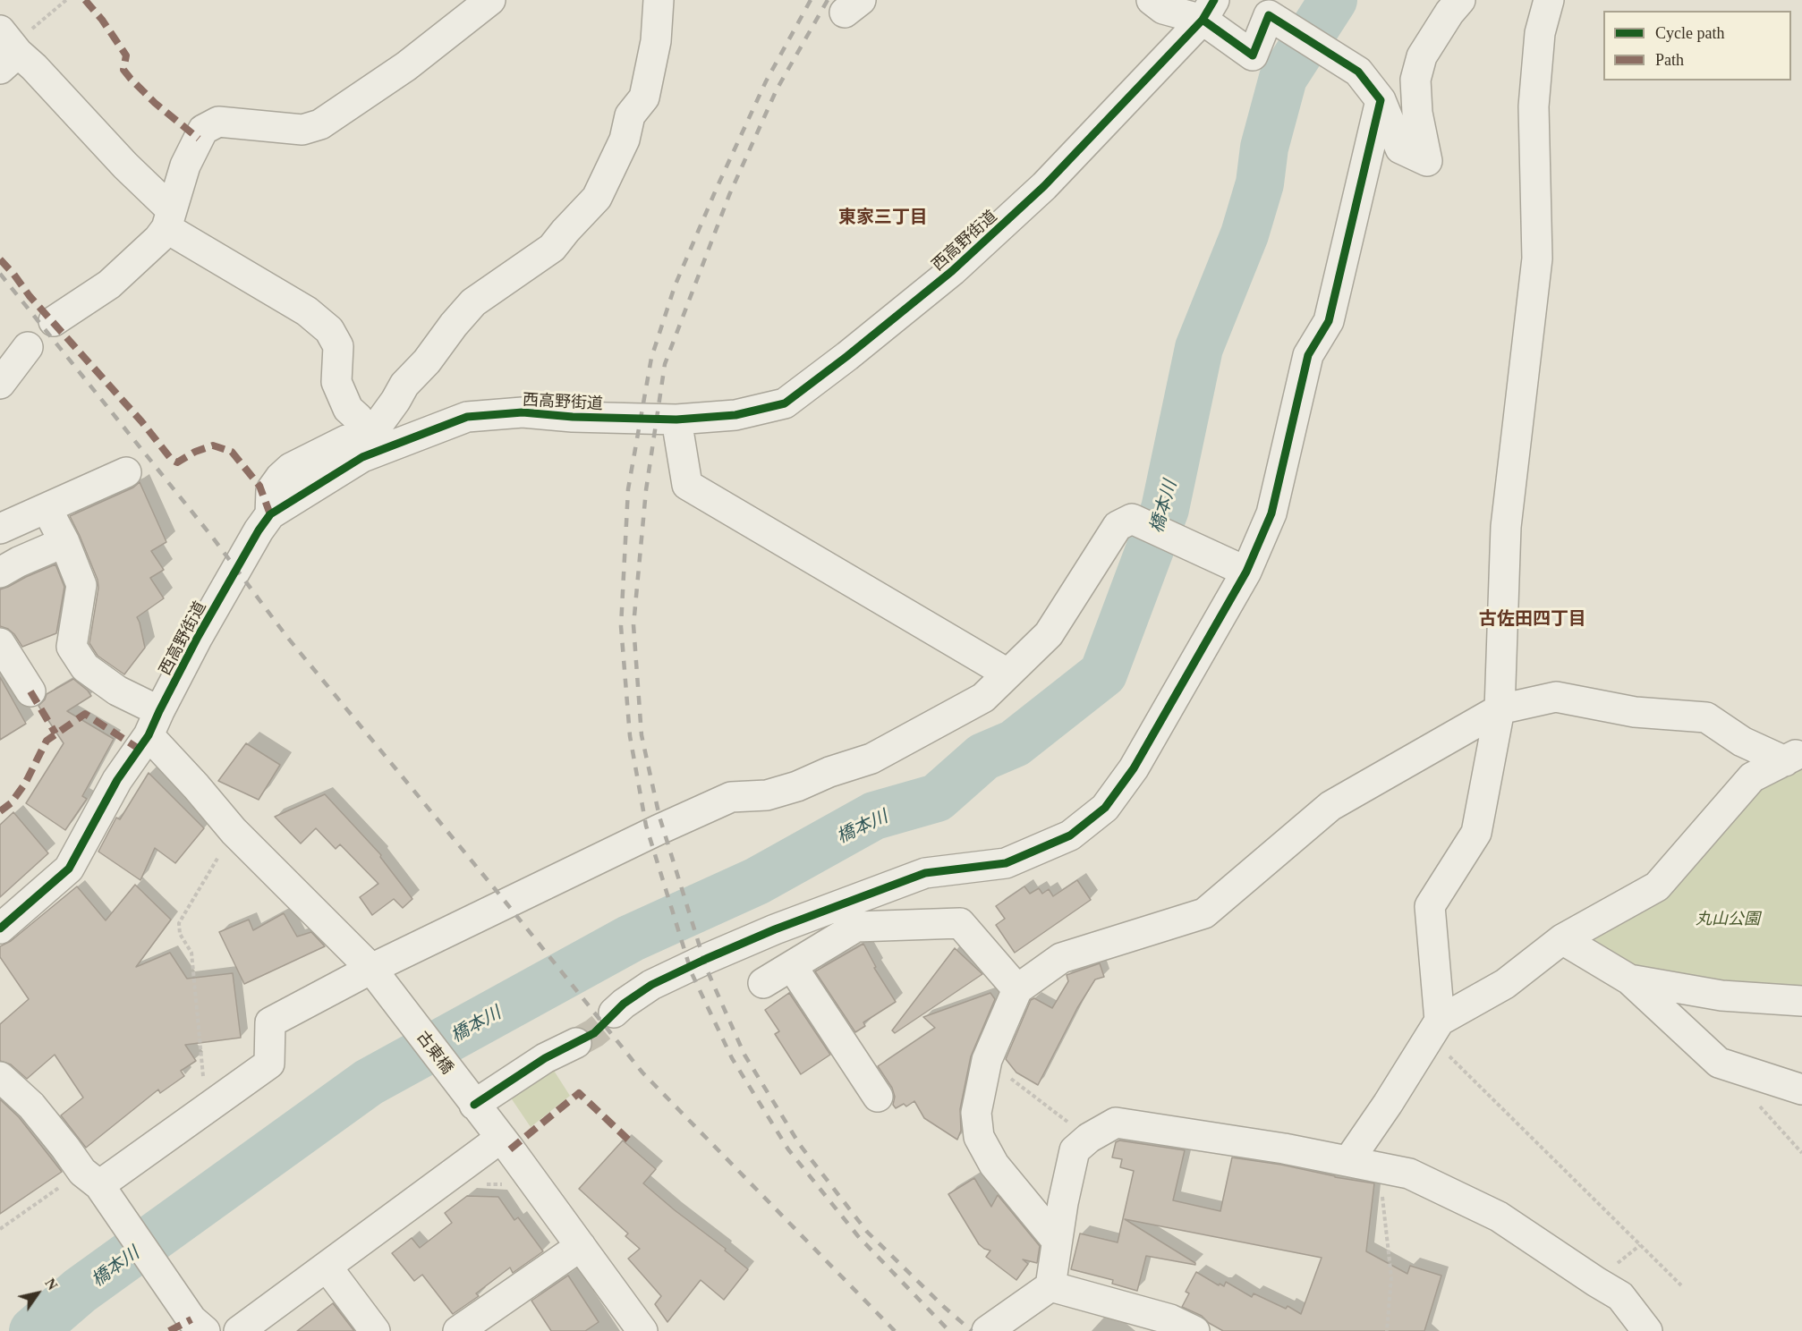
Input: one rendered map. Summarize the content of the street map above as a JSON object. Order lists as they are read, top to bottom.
{
  "streets": {
    "street": ["西高野街道", "古東橋"]
  },
  "crossings": [
    ["西高野街道", "古東橋"]
  ],
  "districts": ["東家三丁目", "古佐田四丁目"],
  "water": ["橋本川"],
  "parks": ["丸山公園"],
  "legend": ["Cycle path", "Path"],
  "north": "top right"
}
